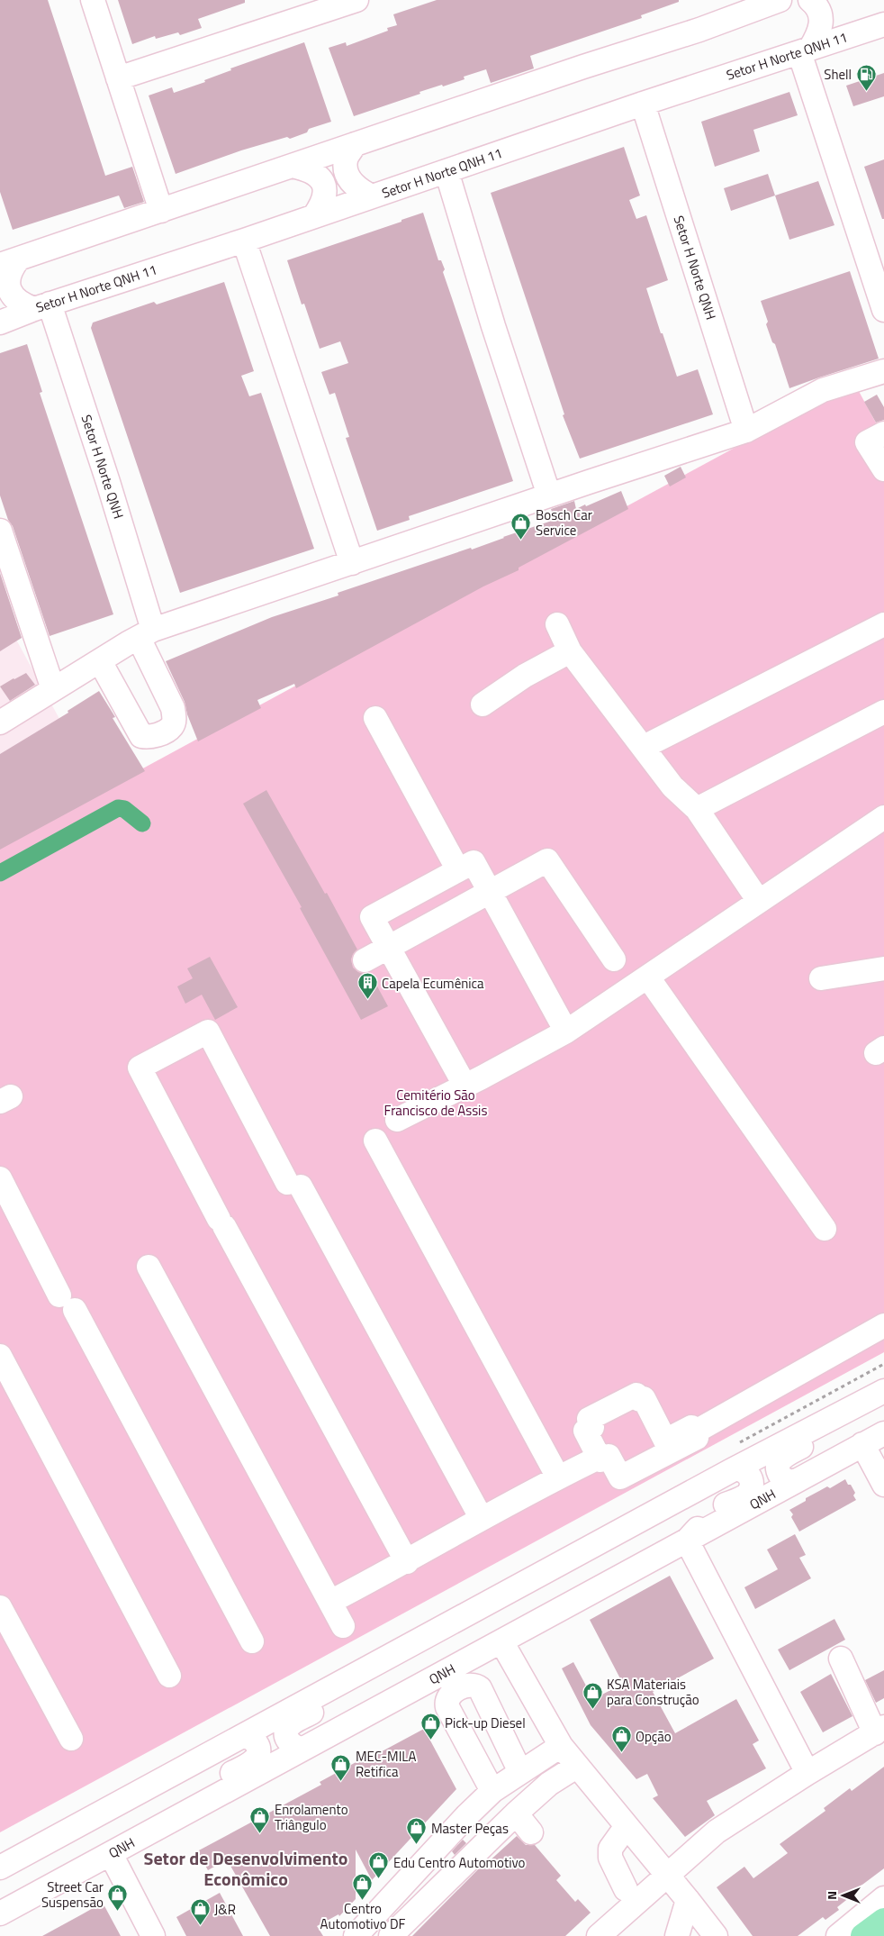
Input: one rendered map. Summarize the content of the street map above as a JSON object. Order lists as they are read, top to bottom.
{
  "streets": {
    "street": ["Setor H Norte QNH 11", "Setor H Norte QNH", "QNH"]
  },
  "crossings": [
    ["Setor H Norte QNH 11", "Setor H Norte QNH"]
  ],
  "districts": ["Setor de Desenvolvimento Econômico"],
  "parks": ["Cemitério São Francisco de Assis"],
  "places": {
    "fuel station": ["Shell"],
    "shop": [
      "Bosch Car Service",
      "KSA Materiais para Construção",
      "Pick-up Diesel",
      "Opção",
      "MEC-MILA Retifica",
      "Enrolamento Triângulo",
      "Master Peças",
      "Edu Centro Automotivo",
      "Centro Automotivo DF",
      "Street Car Suspensão",
      "J&R"
    ],
    "building": ["Capela Ecumênica"]
  },
  "north": "left"
}
